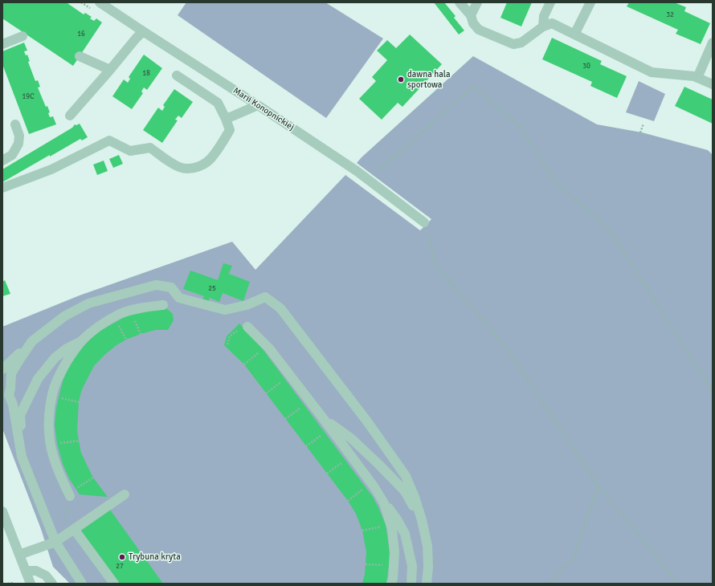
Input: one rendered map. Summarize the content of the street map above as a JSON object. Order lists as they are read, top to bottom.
{
  "streets": {
    "street": ["Marii Konopnickiej"]
  },
  "places": ["dawna hala sportowa", "Trybuna kryta"],
  "house_numbers": [
    "32",
    "16",
    "30",
    "18",
    "19C",
    "25",
    "27"
  ]
}
